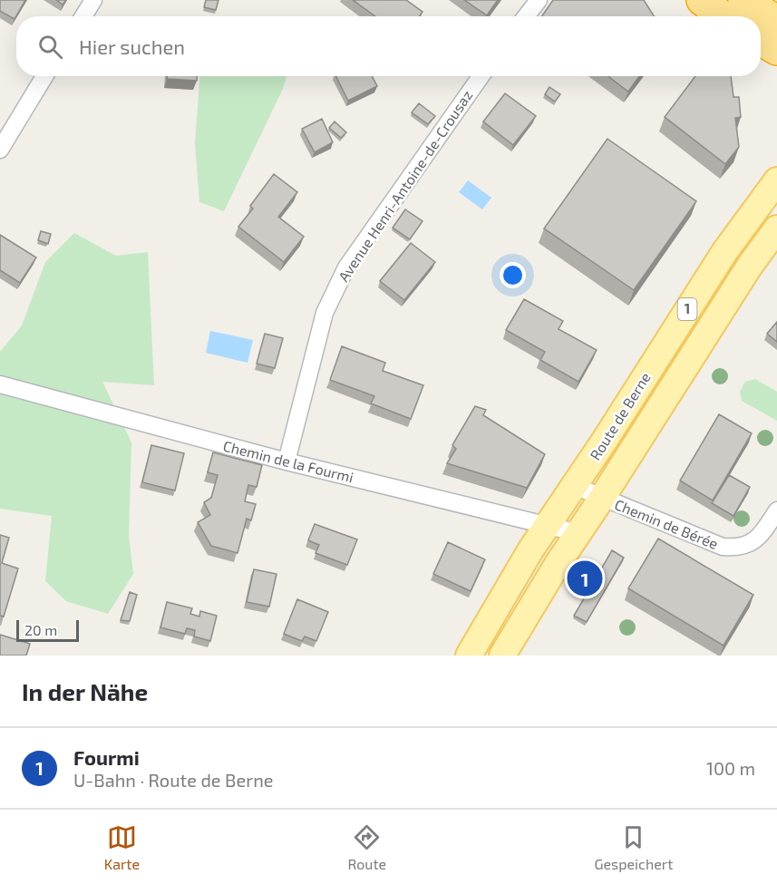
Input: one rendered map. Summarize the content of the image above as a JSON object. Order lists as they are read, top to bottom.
{
  "streets": {
    "main road": ["1", "Route de Berne"],
    "street": ["Avenue Henri-Antoine-de-Crousaz", "Chemin de la Fourmi", "Chemin de Bérée"]
  },
  "crossings": [
    ["Avenue Henri-Antoine-de-Crousaz", "Chemin de la Fourmi"],
    ["Route de Berne", "Chemin de la Fourmi"],
    ["Route de Berne", "Chemin de Bérée"]
  ],
  "scale_bar": "20 m",
  "page": {
    "search": "Hier suchen",
    "pins": "1",
    "scale": "20 m",
    "heading": "In der Nähe",
    "list": [
      {
        "mark": "1",
        "name": "Fourmi",
        "note": "U-Bahn · Route de Berne",
        "value": "100 m"
      }
    ],
    "nav": ["Karte", "Route", "Gespeichert"]
  }
}
